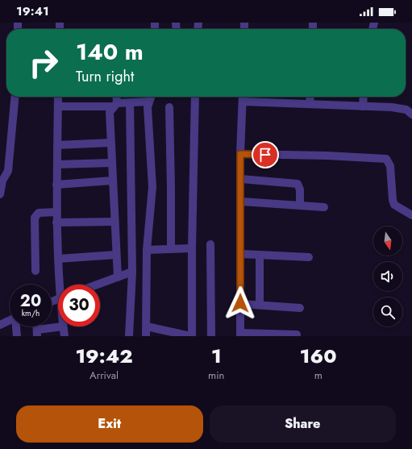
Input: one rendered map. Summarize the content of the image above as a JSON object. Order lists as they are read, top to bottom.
{
  "north": "bottom",
  "page": {
    "status": "19:41",
    "turn": ["140 m", "Turn right"],
    "speed": "20 km/h",
    "limit": "30",
    "eta": [
      "19:42",
      "Arrival",
      "1",
      "min",
      "160",
      "m"
    ],
    "buttons": ["Exit", "Share"]
  }
}
